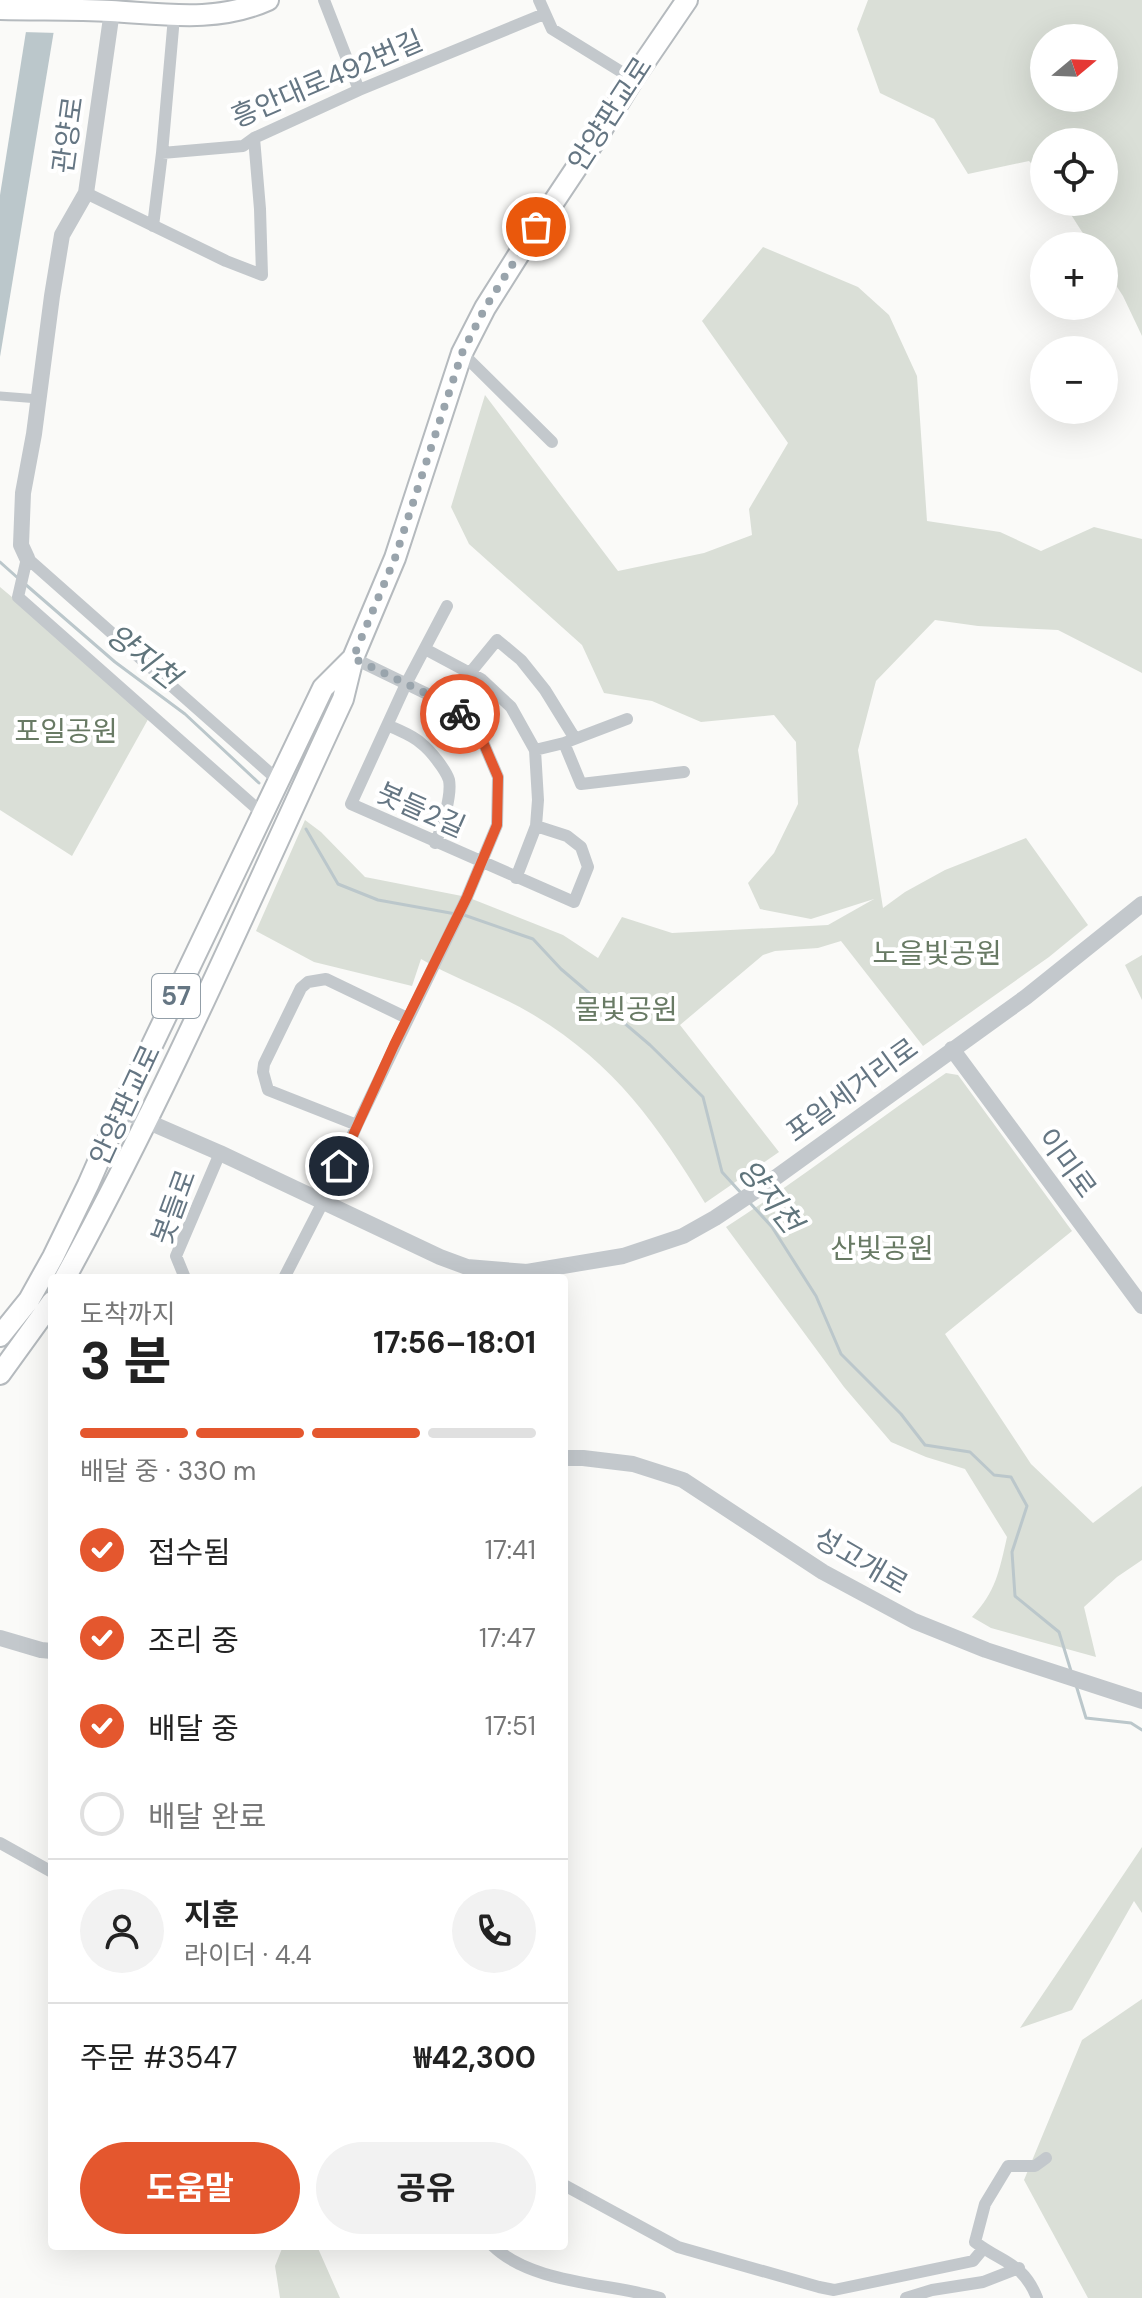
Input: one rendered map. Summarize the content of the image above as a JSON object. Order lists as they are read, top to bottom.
{
  "streets": {
    "main road": ["안양판교로", "57"],
    "street": [
      "흥안대로492번길",
      "관양로",
      "봇들2길",
      "포일세거리로",
      "이미로",
      "봇들로",
      "성고개로"
    ]
  },
  "crossings": [
    ["안양판교로", "포일세거리로"],
    ["포일세거리로", "이미로"],
    ["포일세거리로", "봇들로"]
  ],
  "water": ["양지천"],
  "parks": [
    "포일공원",
    "노을빛공원",
    "물빛공원",
    "산빛공원"
  ],
  "north": "right",
  "page": {
    "map_buttons": ["+", "−"],
    "heading": ["3 분", "도착까지", "17:56–18:01"],
    "panel": [
      "지훈",
      "라이더 · 4.4",
      "주문 #3547",
      "₩42,300"
    ],
    "bar": "배달 중 · 330 m",
    "list": [
      ["접수됨", "17:41"],
      ["조리 중", "17:47"],
      ["배달 중", "17:51"],
      "배달 완료"
    ],
    "buttons": ["도움말", "공유"]
  }
}
